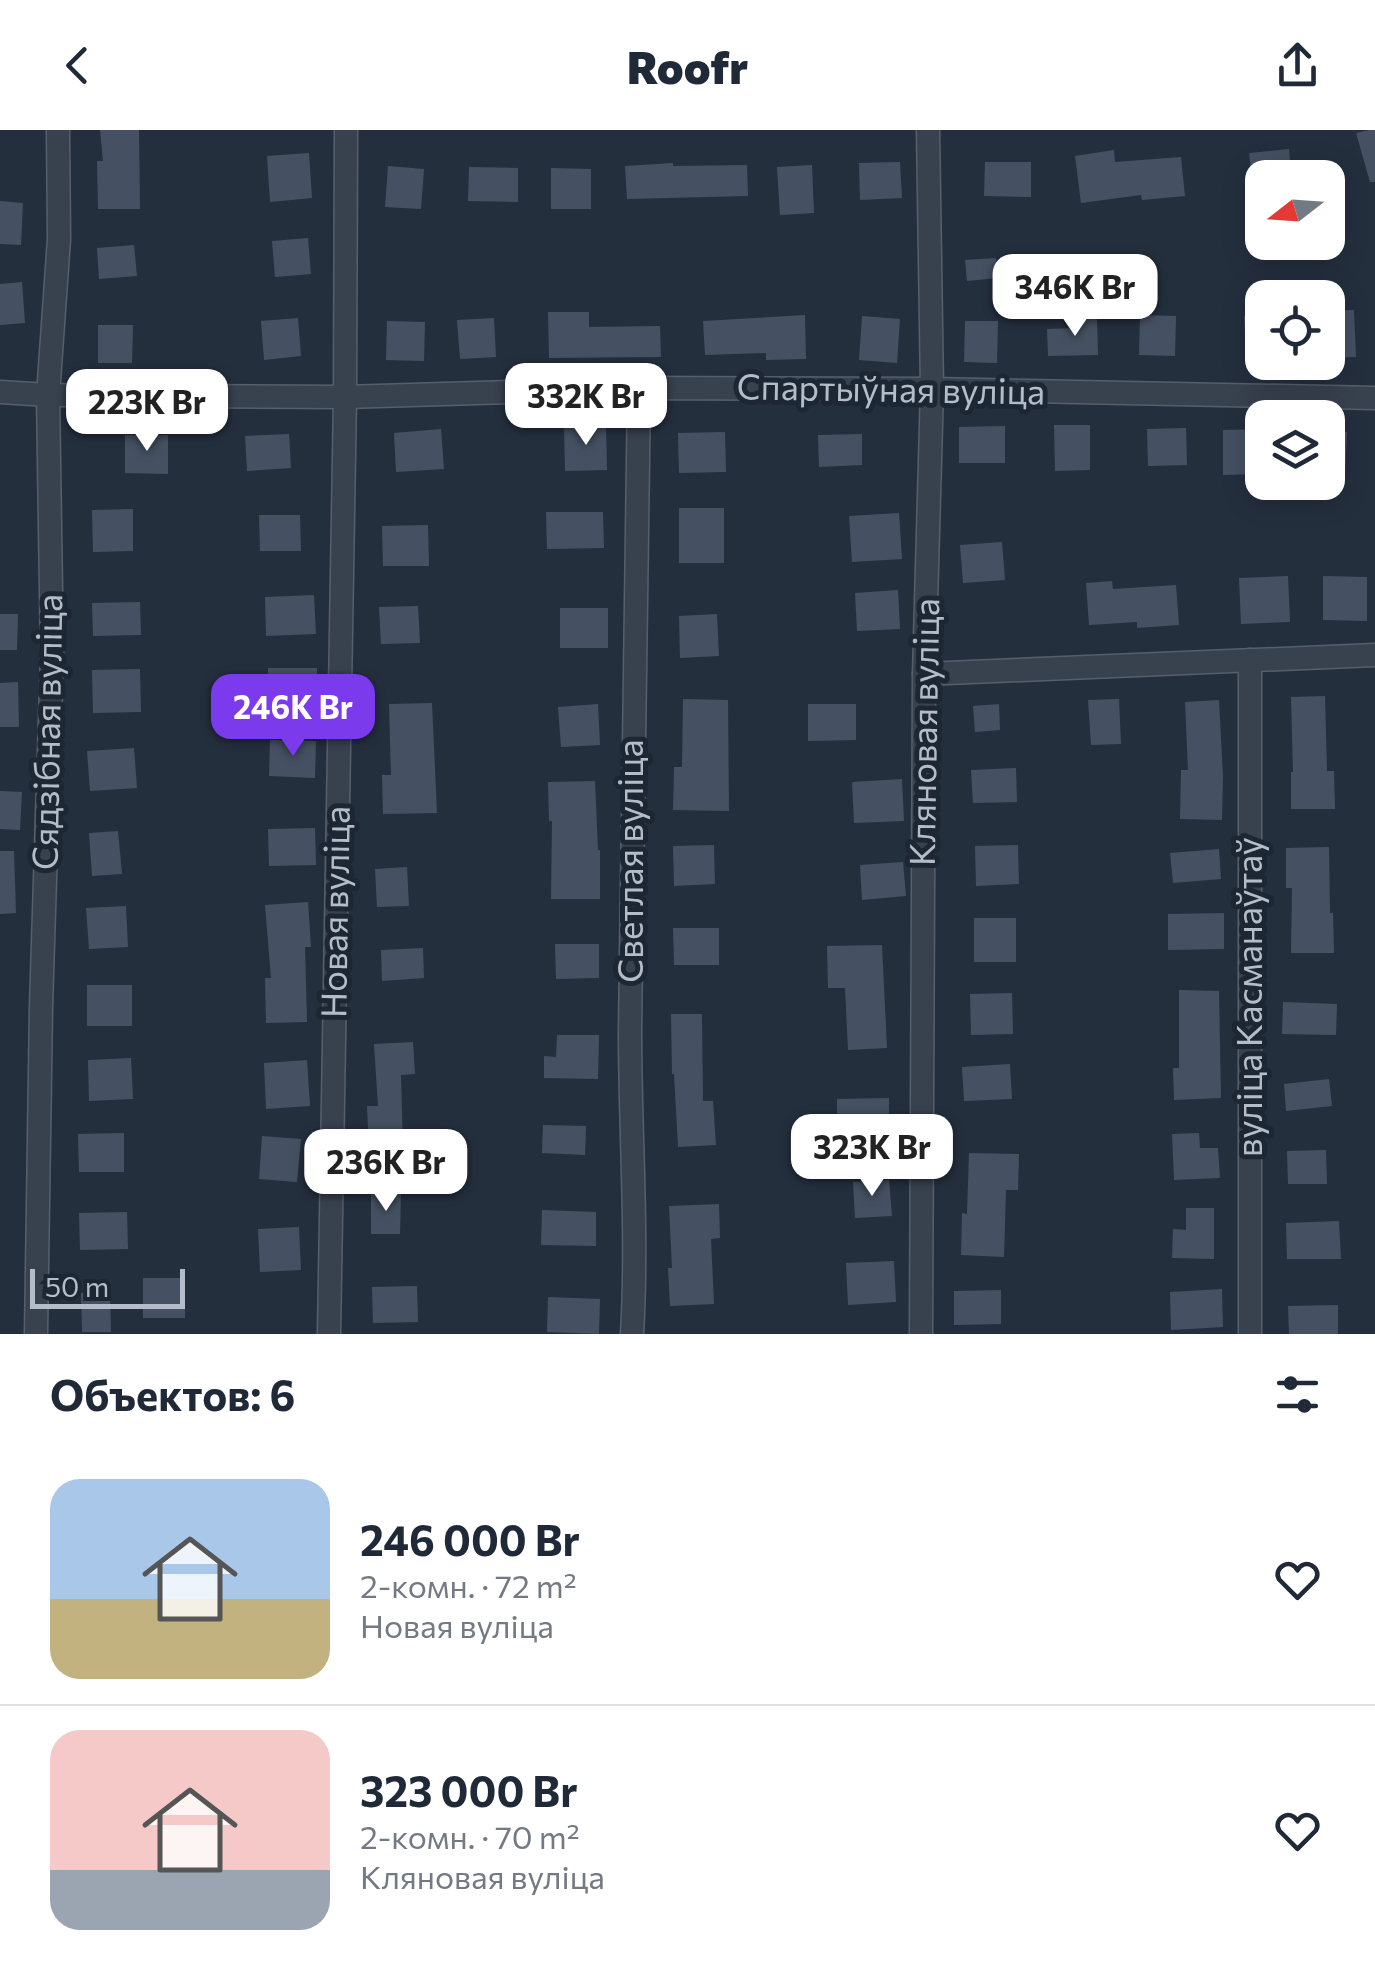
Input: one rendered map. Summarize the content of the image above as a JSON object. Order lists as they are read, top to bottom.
{
  "streets": {
    "street": [
      "Спартыўная вуліца",
      "Сядзібная вуліца",
      "Кляновая вуліца",
      "Светлая вуліца",
      "Новая вуліца",
      "вуліца Касманаўтаў"
    ]
  },
  "crossings": [
    ["Спартыўная вуліца", "Сядзібная вуліца"],
    ["Спартыўная вуліца", "Кляновая вуліца"],
    ["Спартыўная вуліца", "Светлая вуліца"],
    ["Спартыўная вуліца", "Новая вуліца"]
  ],
  "scale_bar": "50 m",
  "north": "left",
  "page": {
    "header": "Roofr",
    "price": [
      "346K Br",
      "332K Br",
      "223K Br",
      "246K Br",
      "323K Br",
      "236K Br"
    ],
    "scale": "50 m",
    "heading": "Объектов: 6",
    "list": [
      {
        "name": "246 000 Br",
        "note": "2-комн. · 72 m² · Новая вуліца"
      },
      {
        "name": "323 000 Br",
        "note": "2-комн. · 70 m² · Кляновая вуліца"
      }
    ]
  }
}
